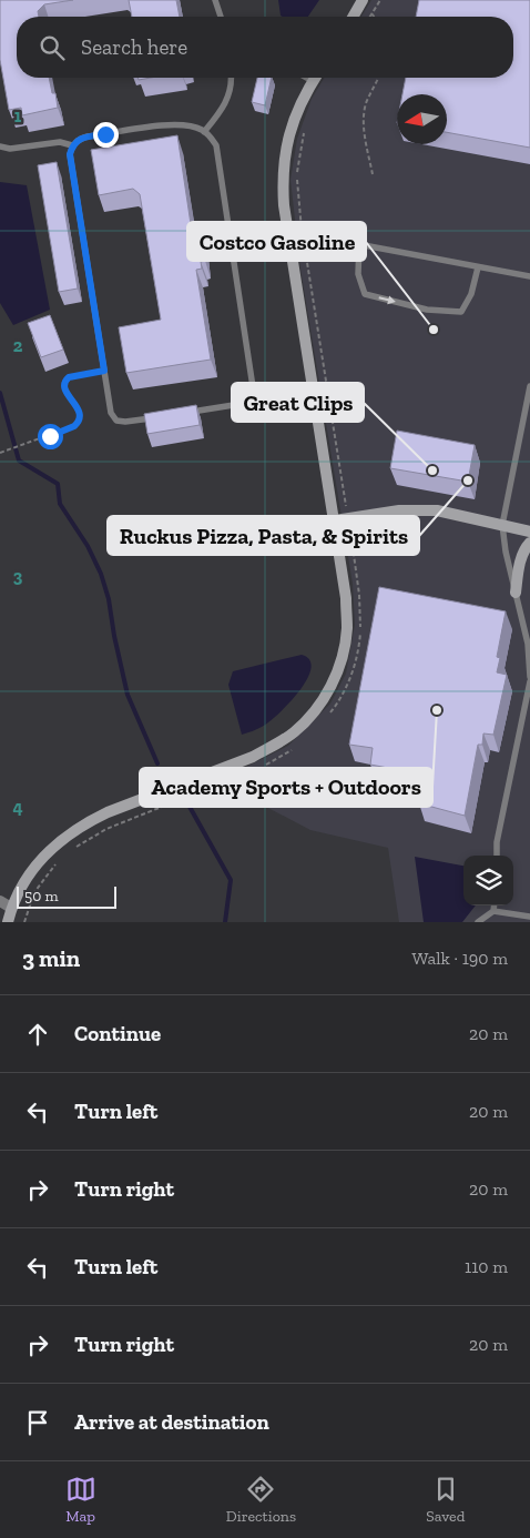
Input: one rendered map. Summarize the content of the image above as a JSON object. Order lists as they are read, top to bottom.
{
  "places": [
    "Costco Gasoline",
    "Great Clips",
    "Ruckus Pizza, Pasta, & Spirits",
    "Academy Sports + Outdoors"
  ],
  "scale_bar": "50 m",
  "north": "left",
  "page": {
    "search": "Search here",
    "scale": "50 m",
    "heading": ["3 min", "Walk · 190 m"],
    "list": [
      ["Continue", "20 m"],
      ["Turn left", "20 m"],
      ["Turn right", "20 m"],
      ["Turn left", "110 m"],
      ["Turn right", "20 m"],
      "Arrive at destination"
    ],
    "nav": ["Map", "Directions", "Saved"]
  },
  "grid": {
    "rows": [
      "1",
      "2",
      "3",
      "4"
    ]
  }
}
